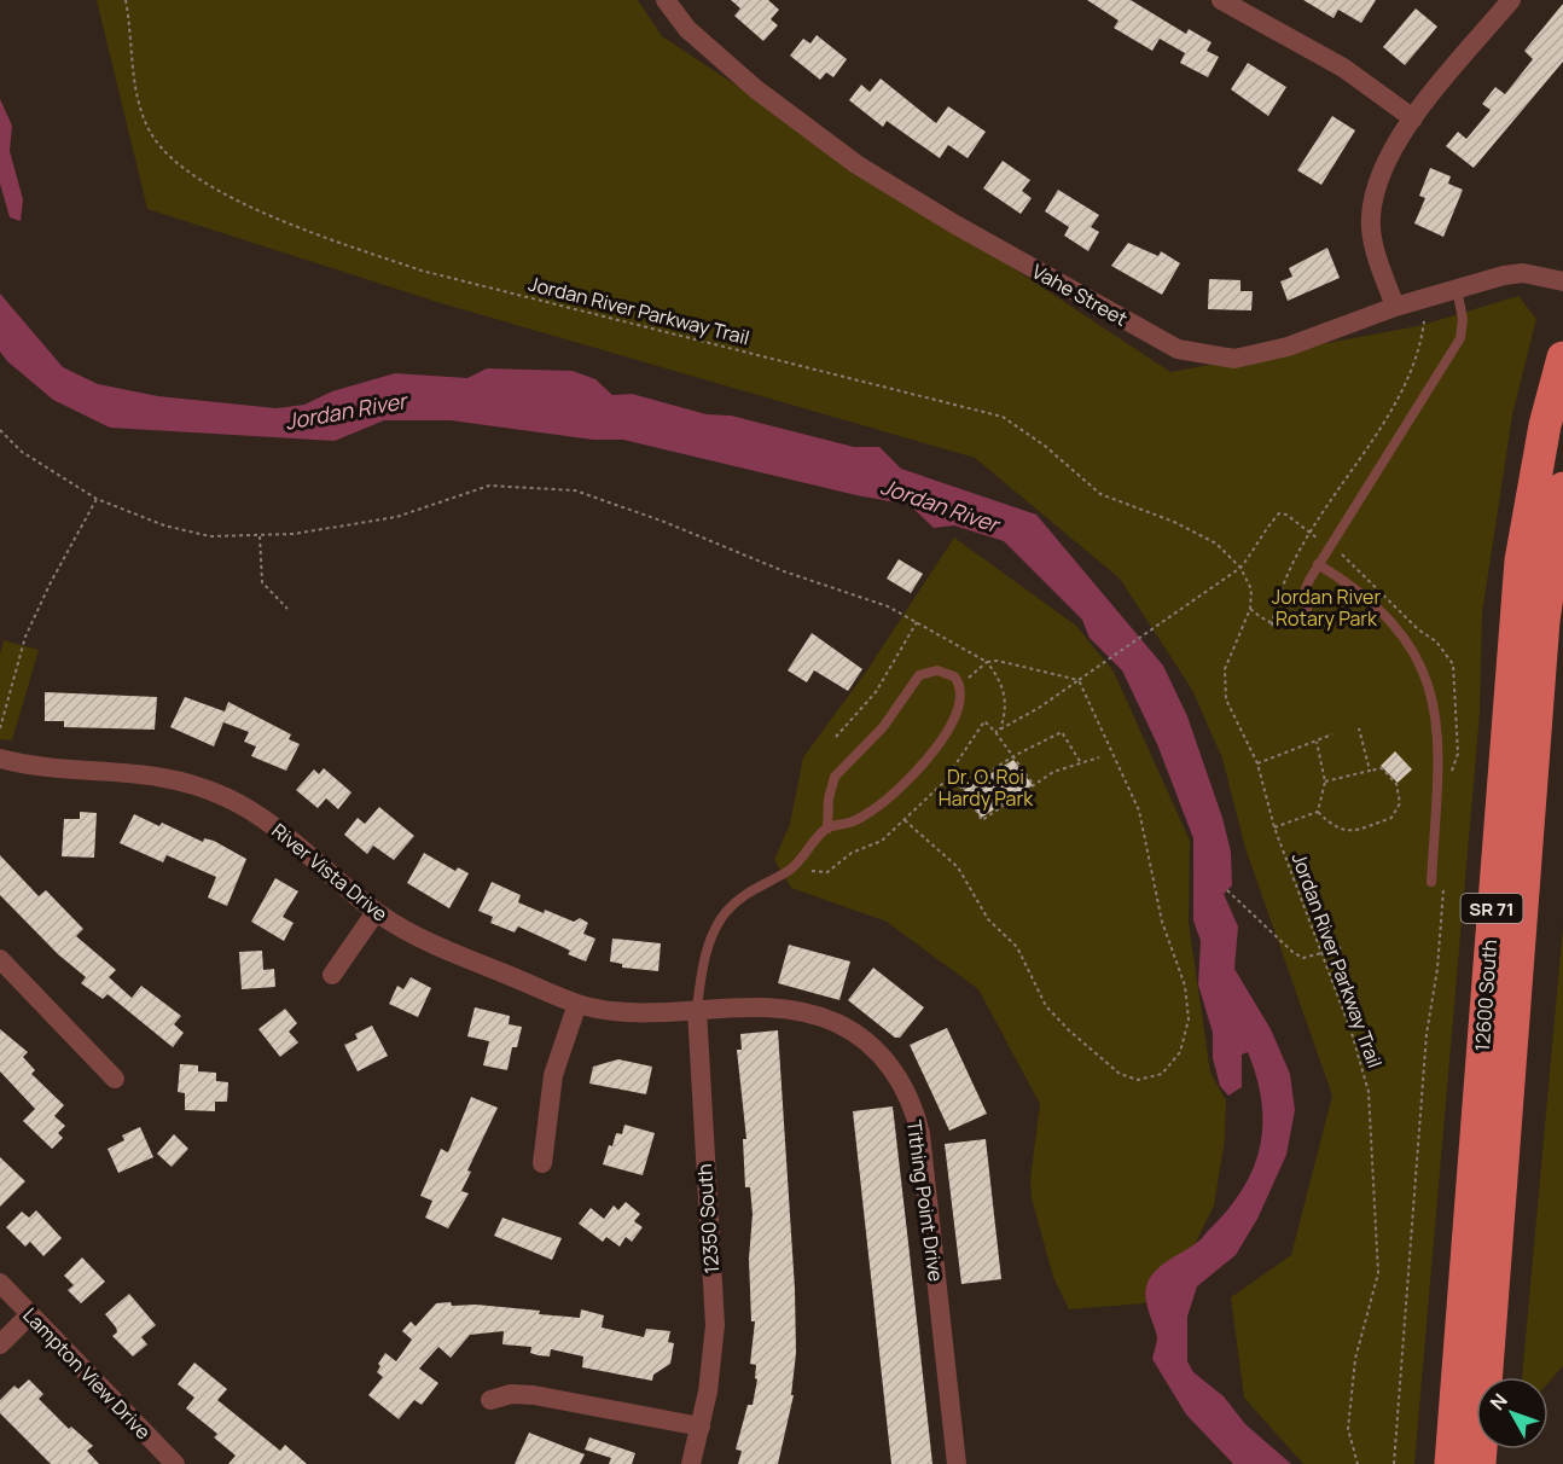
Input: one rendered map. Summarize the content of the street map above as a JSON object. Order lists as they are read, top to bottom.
{
  "streets": {
    "main road": ["SR 71", "12600 South"],
    "street": [
      "Vahe Street",
      "River Vista Drive",
      "Tithing Point Drive",
      "12350 South",
      "Lampton View Drive"
    ],
    "path": ["Jordan River Parkway Trail"]
  },
  "crossings": [
    ["River Vista Drive", "Tithing Point Drive"],
    ["River Vista Drive", "12350 South"],
    ["Tithing Point Drive", "12350 South"]
  ],
  "water": ["Jordan River"],
  "parks": ["Jordan River Rotary Park", "Dr. O. Roi Hardy Park"],
  "north": "top left"
}
